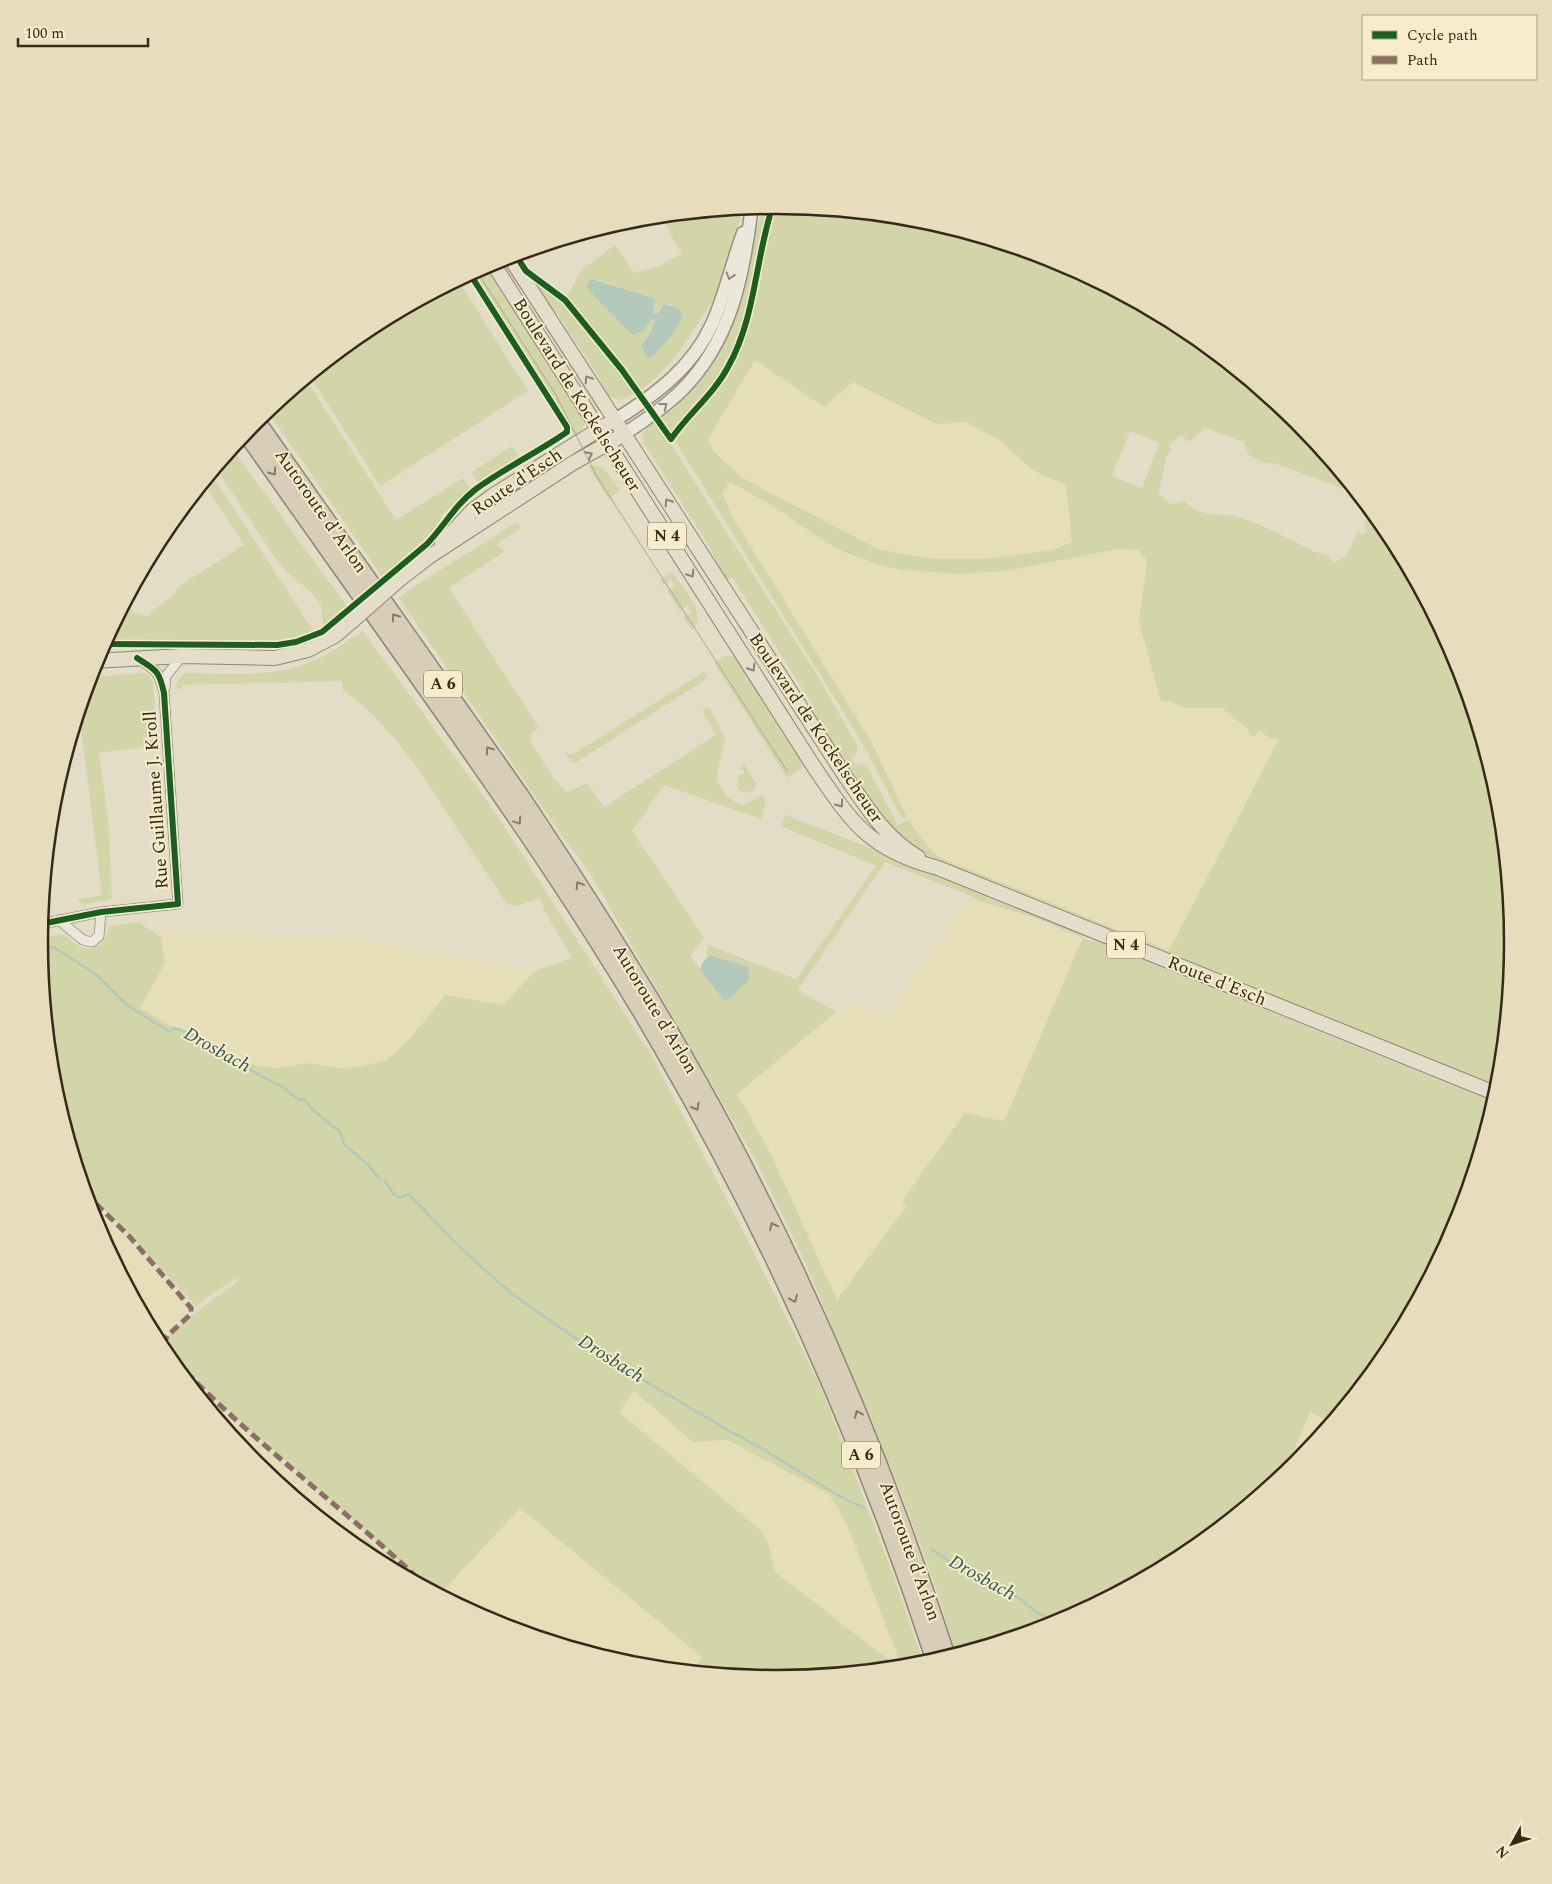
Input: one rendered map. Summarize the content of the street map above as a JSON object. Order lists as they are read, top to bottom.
{
  "streets": {
    "highway": ["Autoroute d'Arlon", "A 6"],
    "main road": ["Boulevard de Kockelscheuer", "Route d'Esch", "N 4"],
    "street": ["Rue Guillaume J. Kroll"]
  },
  "crossings": [
    ["Boulevard de Kockelscheuer", "Route d'Esch"],
    ["Route d'Esch", "Rue Guillaume J. Kroll"]
  ],
  "water": ["Drosbach"],
  "legend": ["Cycle path", "Path"],
  "scale_bar": "100 m",
  "north": "bottom left"
}
